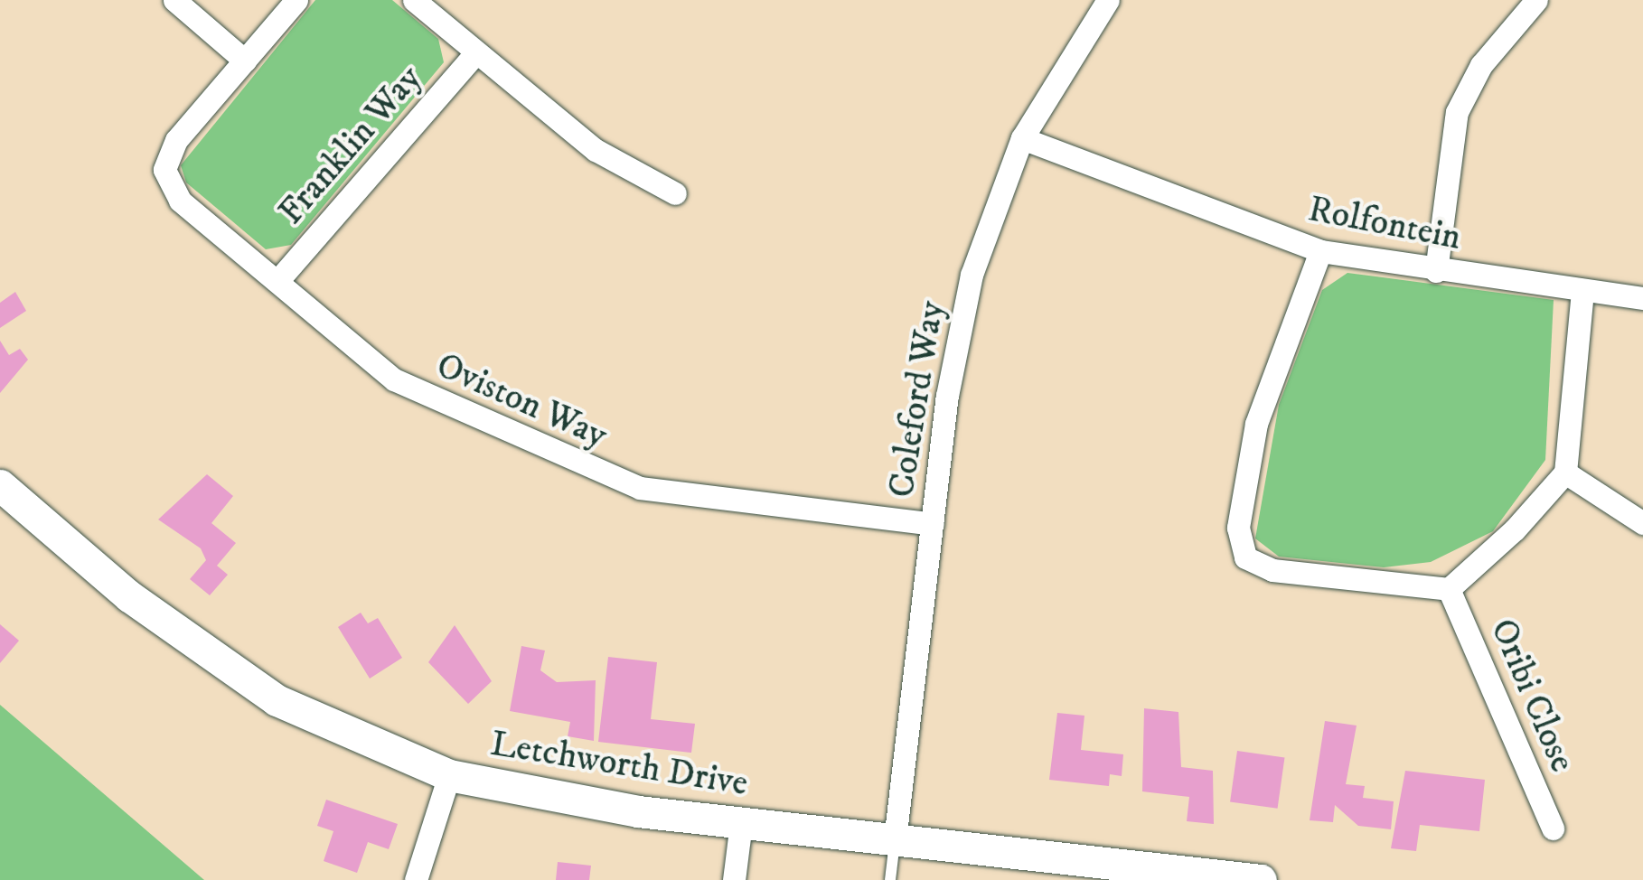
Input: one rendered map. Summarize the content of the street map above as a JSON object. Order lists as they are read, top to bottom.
{
  "streets": {
    "street": [
      "Franklin Way",
      "Rolfontein",
      "Coleford Way",
      "Oviston Way",
      "Oribi Close",
      "Letchworth Drive"
    ]
  },
  "crossings": [
    ["Franklin Way", "Oviston Way"],
    ["Rolfontein", "Coleford Way"],
    ["Coleford Way", "Oviston Way"],
    ["Coleford Way", "Letchworth Drive"]
  ]
}
